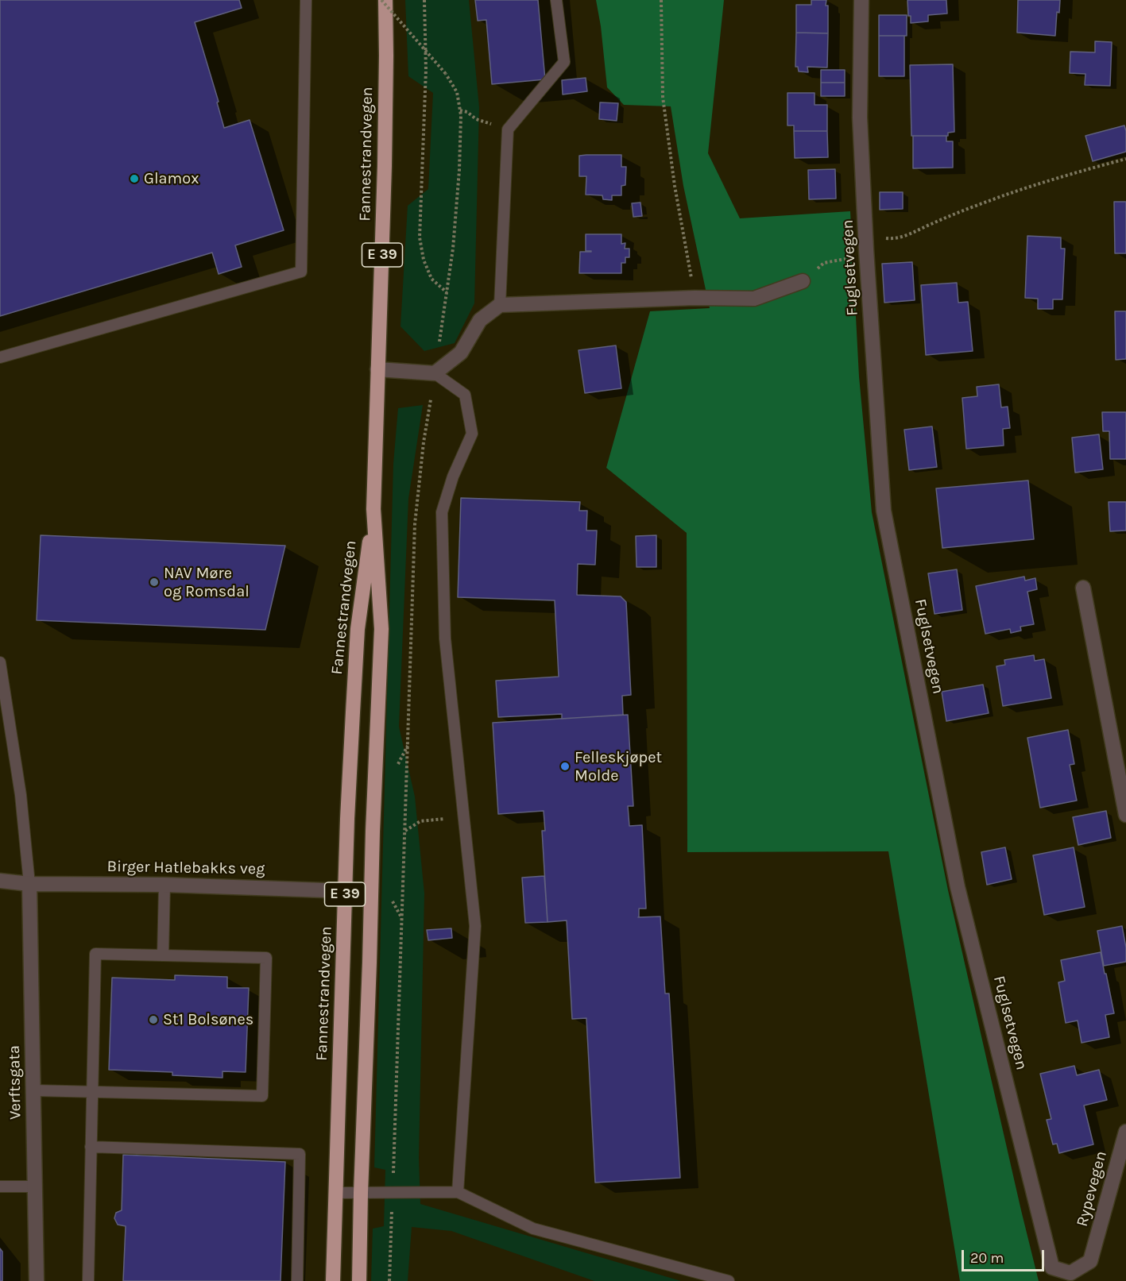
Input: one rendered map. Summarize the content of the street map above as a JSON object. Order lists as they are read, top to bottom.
{
  "streets": {
    "highway": ["Fannestrandvegen", "E 39"],
    "street": [
      "Fuglsetvegen",
      "Birger Hatlebakks veg",
      "Verftsgata",
      "Rypevegen"
    ]
  },
  "crossings": [
    ["Fannestrandvegen", "Birger Hatlebakks veg"],
    ["Fuglsetvegen", "Rypevegen"],
    ["Birger Hatlebakks veg", "Verftsgata"]
  ],
  "places": [
    "Glamox",
    "NAV Møre og Romsdal",
    "Felleskjøpet Molde",
    "St1 Bolsønes"
  ],
  "scale_bar": "20 m"
}
